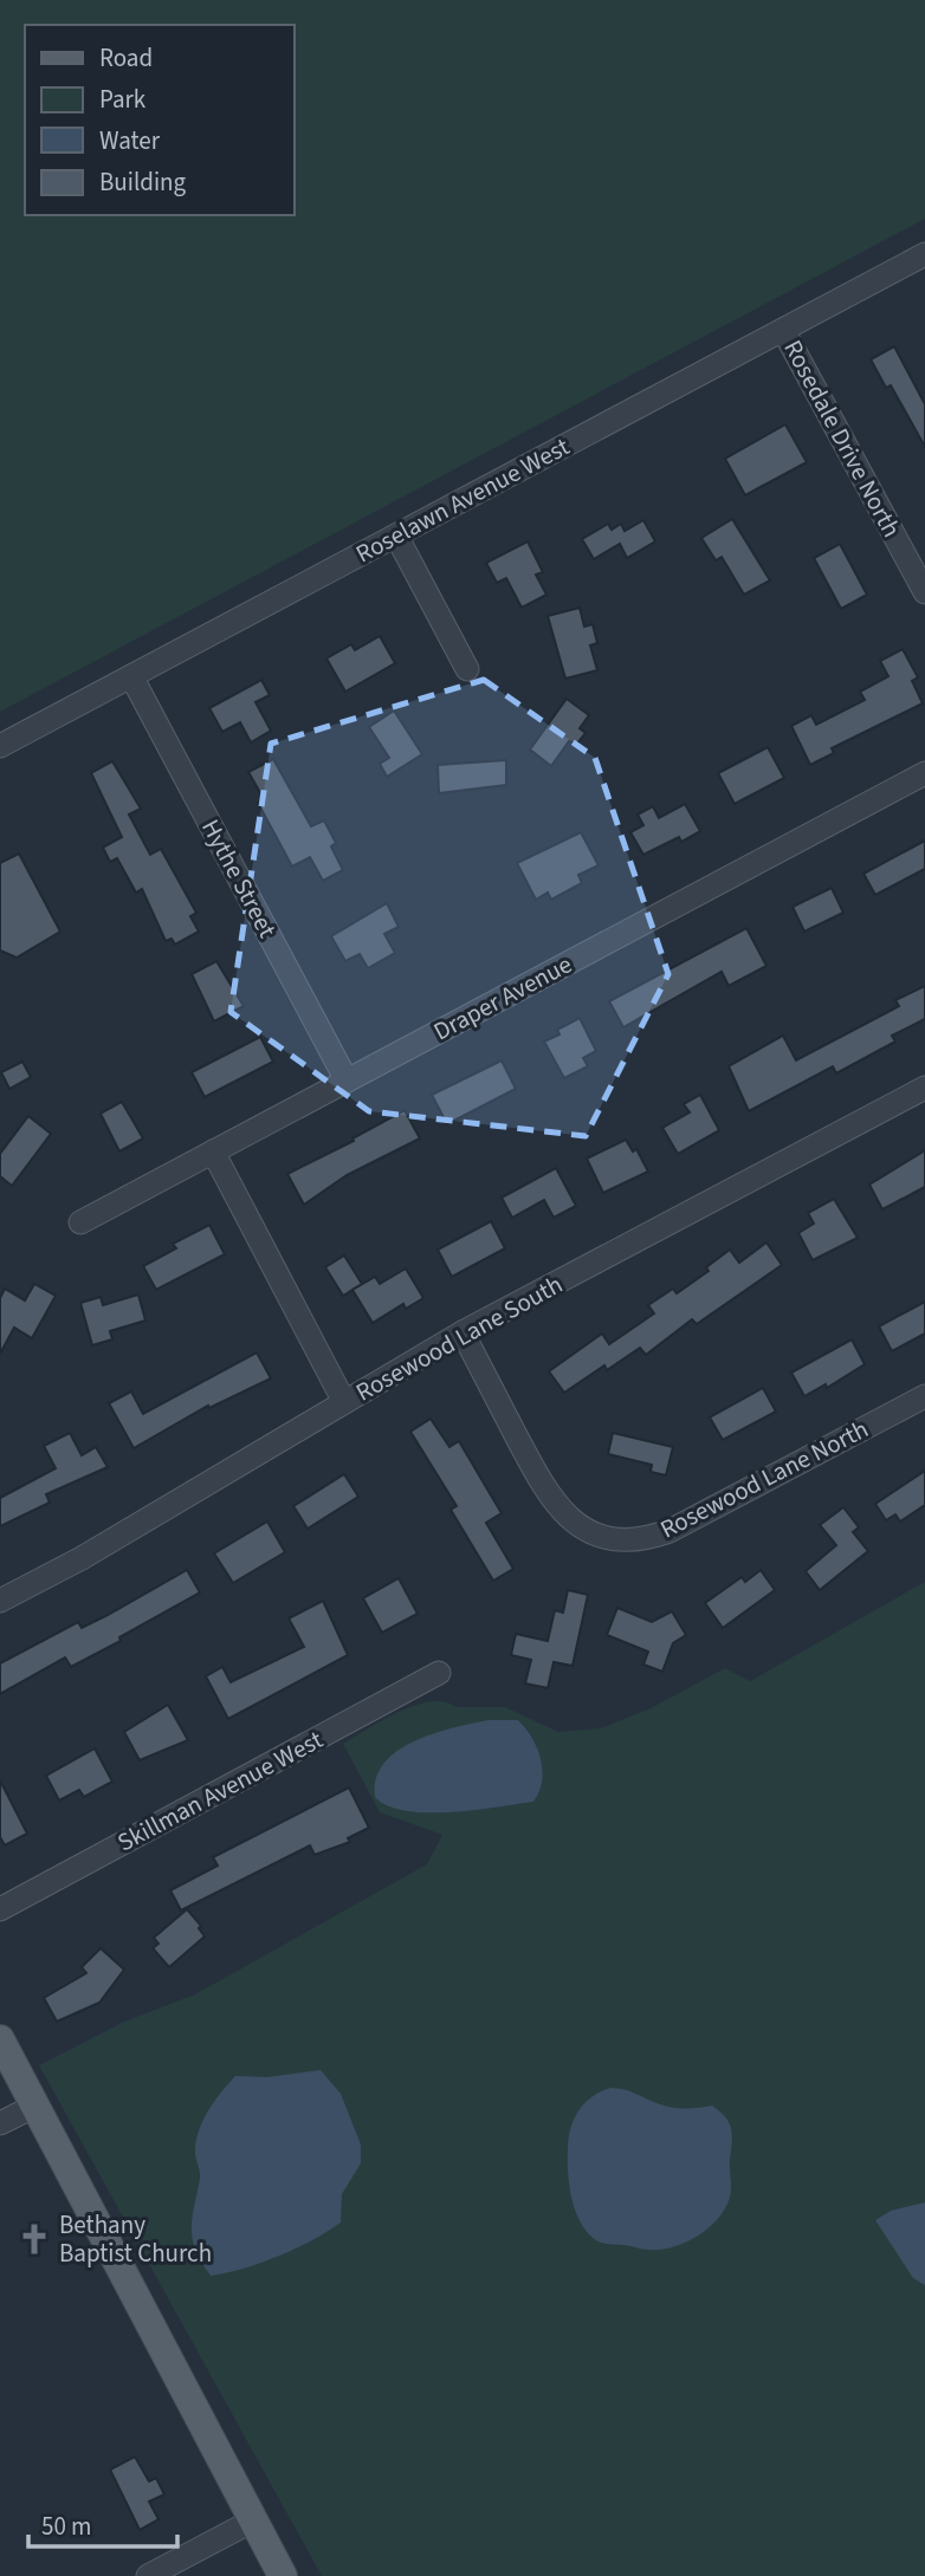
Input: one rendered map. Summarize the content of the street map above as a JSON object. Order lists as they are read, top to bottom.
{
  "streets": {
    "street": [
      "Rosedale Drive North",
      "Roselawn Avenue West",
      "Hythe Street",
      "Draper Avenue",
      "Rosewood Lane South",
      "Rosewood Lane North",
      "Skillman Avenue West"
    ]
  },
  "crossings": [
    ["Rosedale Drive North", "Roselawn Avenue West"],
    ["Roselawn Avenue West", "Hythe Street"],
    ["Hythe Street", "Draper Avenue"],
    ["Rosewood Lane South", "Rosewood Lane North"]
  ],
  "places": {
    "church": ["Bethany Baptist Church"]
  },
  "legend": [
    "Road",
    "Park",
    "Water",
    "Building"
  ],
  "scale_bar": "50 m"
}
